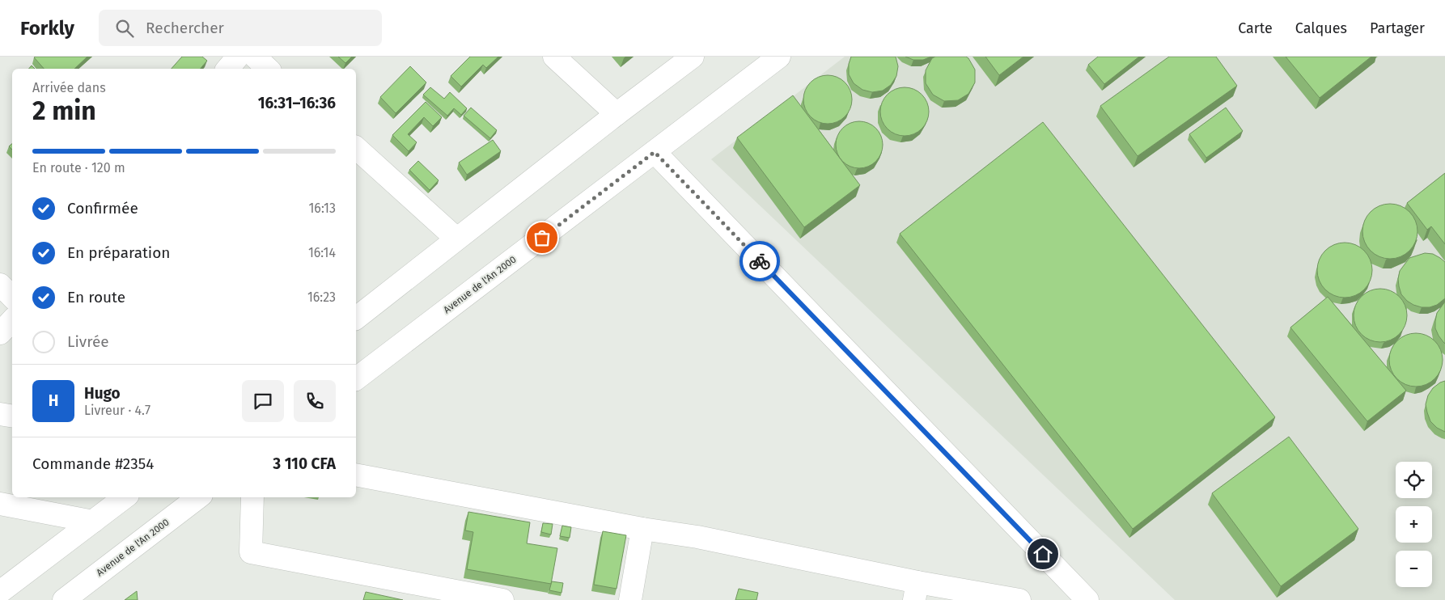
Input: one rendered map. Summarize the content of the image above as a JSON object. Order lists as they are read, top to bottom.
{
  "streets": {
    "street": ["Avenue de l'An 2000"]
  },
  "page": {
    "header": "Forkly",
    "search": "Rechercher",
    "nav": ["Carte", "Calques", "Partager"],
    "heading": ["2 min", "Arrivée dans", "16:31–16:36"],
    "panel": [
      "Hugo",
      "Livreur · 4.7",
      "Commande #2354",
      "3 110 CFA"
    ],
    "bar": "En route · 120 m",
    "list": [
      ["Confirmée", "16:13"],
      ["En préparation", "16:14"],
      ["En route", "16:23"],
      "Livrée"
    ],
    "round": "H",
    "map_buttons": ["+", "−"]
  }
}
